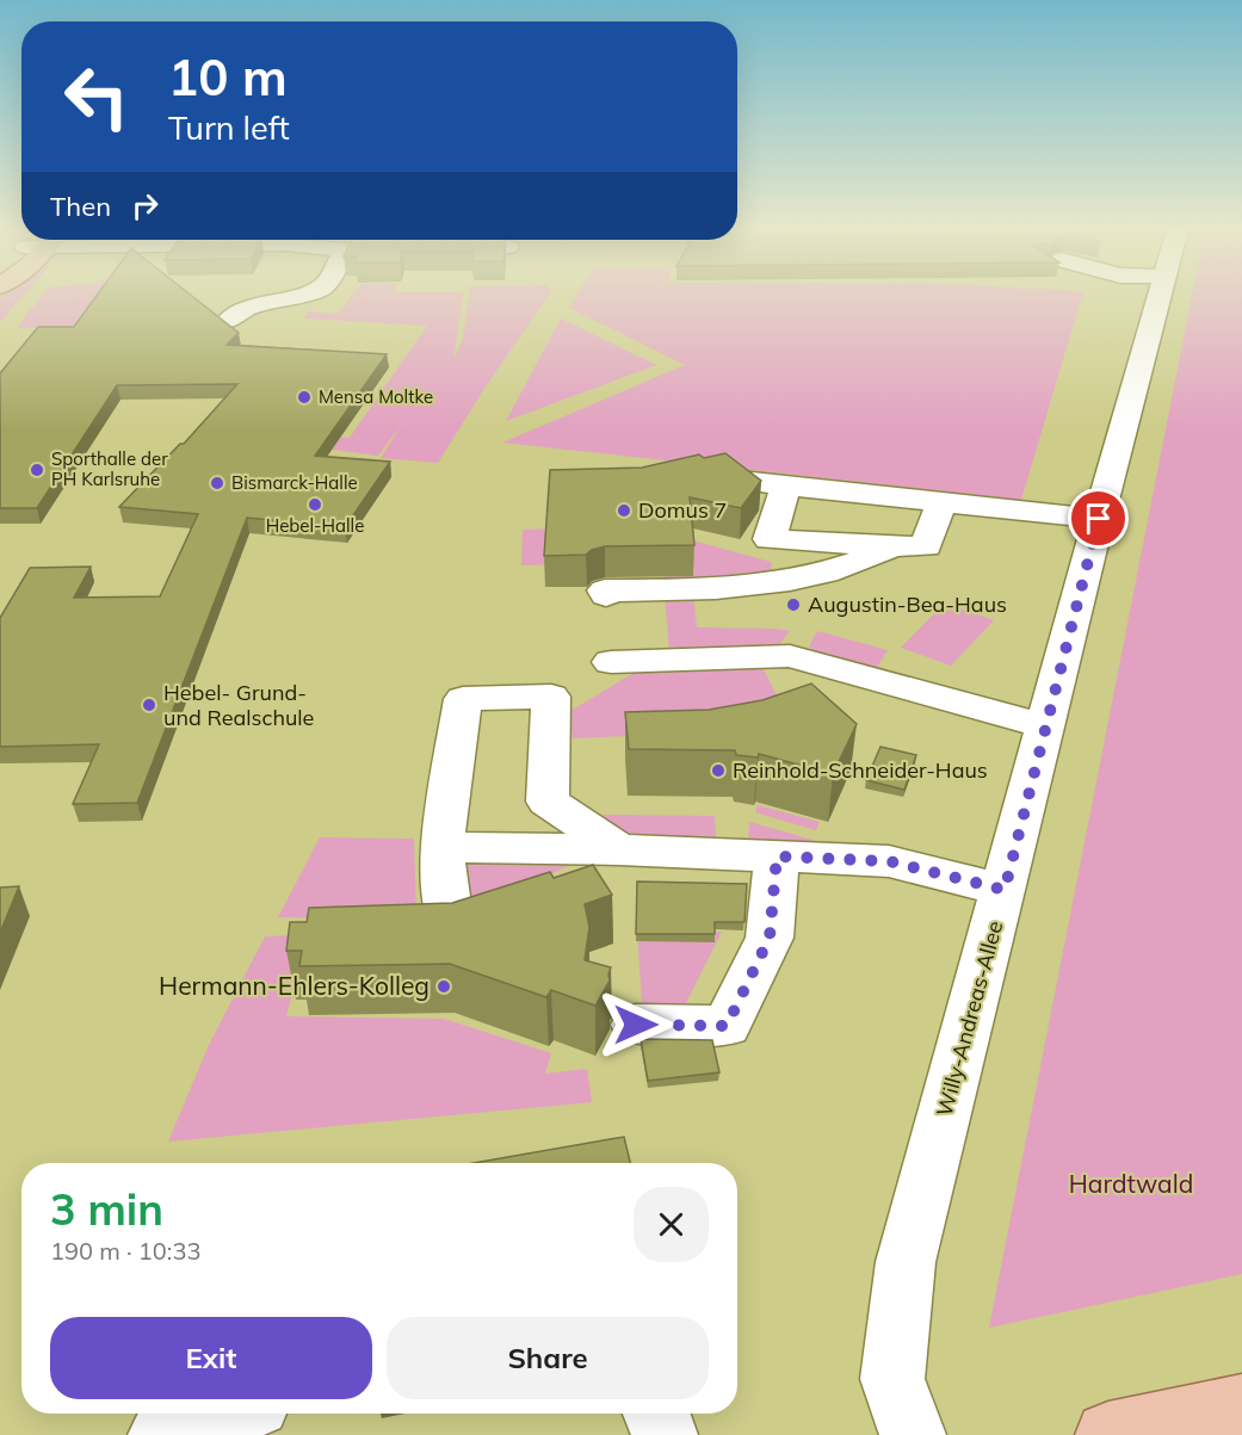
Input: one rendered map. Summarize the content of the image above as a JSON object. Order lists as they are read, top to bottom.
{
  "streets": {
    "street": ["Willy-Andreas-Allee"]
  },
  "parks": ["Hardtwald"],
  "places": [
    "Mensa Moltke",
    "Sporthalle der PH Karlsruhe",
    "Bismarck-Halle",
    "Hebel-Halle",
    "Domus 7",
    "Augustin-Bea-Haus",
    "Hebel- Grund- und Realschule",
    "Reinhold-Schneider-Haus",
    "Hermann-Ehlers-Kolleg"
  ],
  "page": {
    "turn": ["10 m", "Turn left"],
    "then": "Then",
    "heading": ["3 min", "190 m · 10:33"],
    "buttons": ["Exit", "Share"]
  }
}
